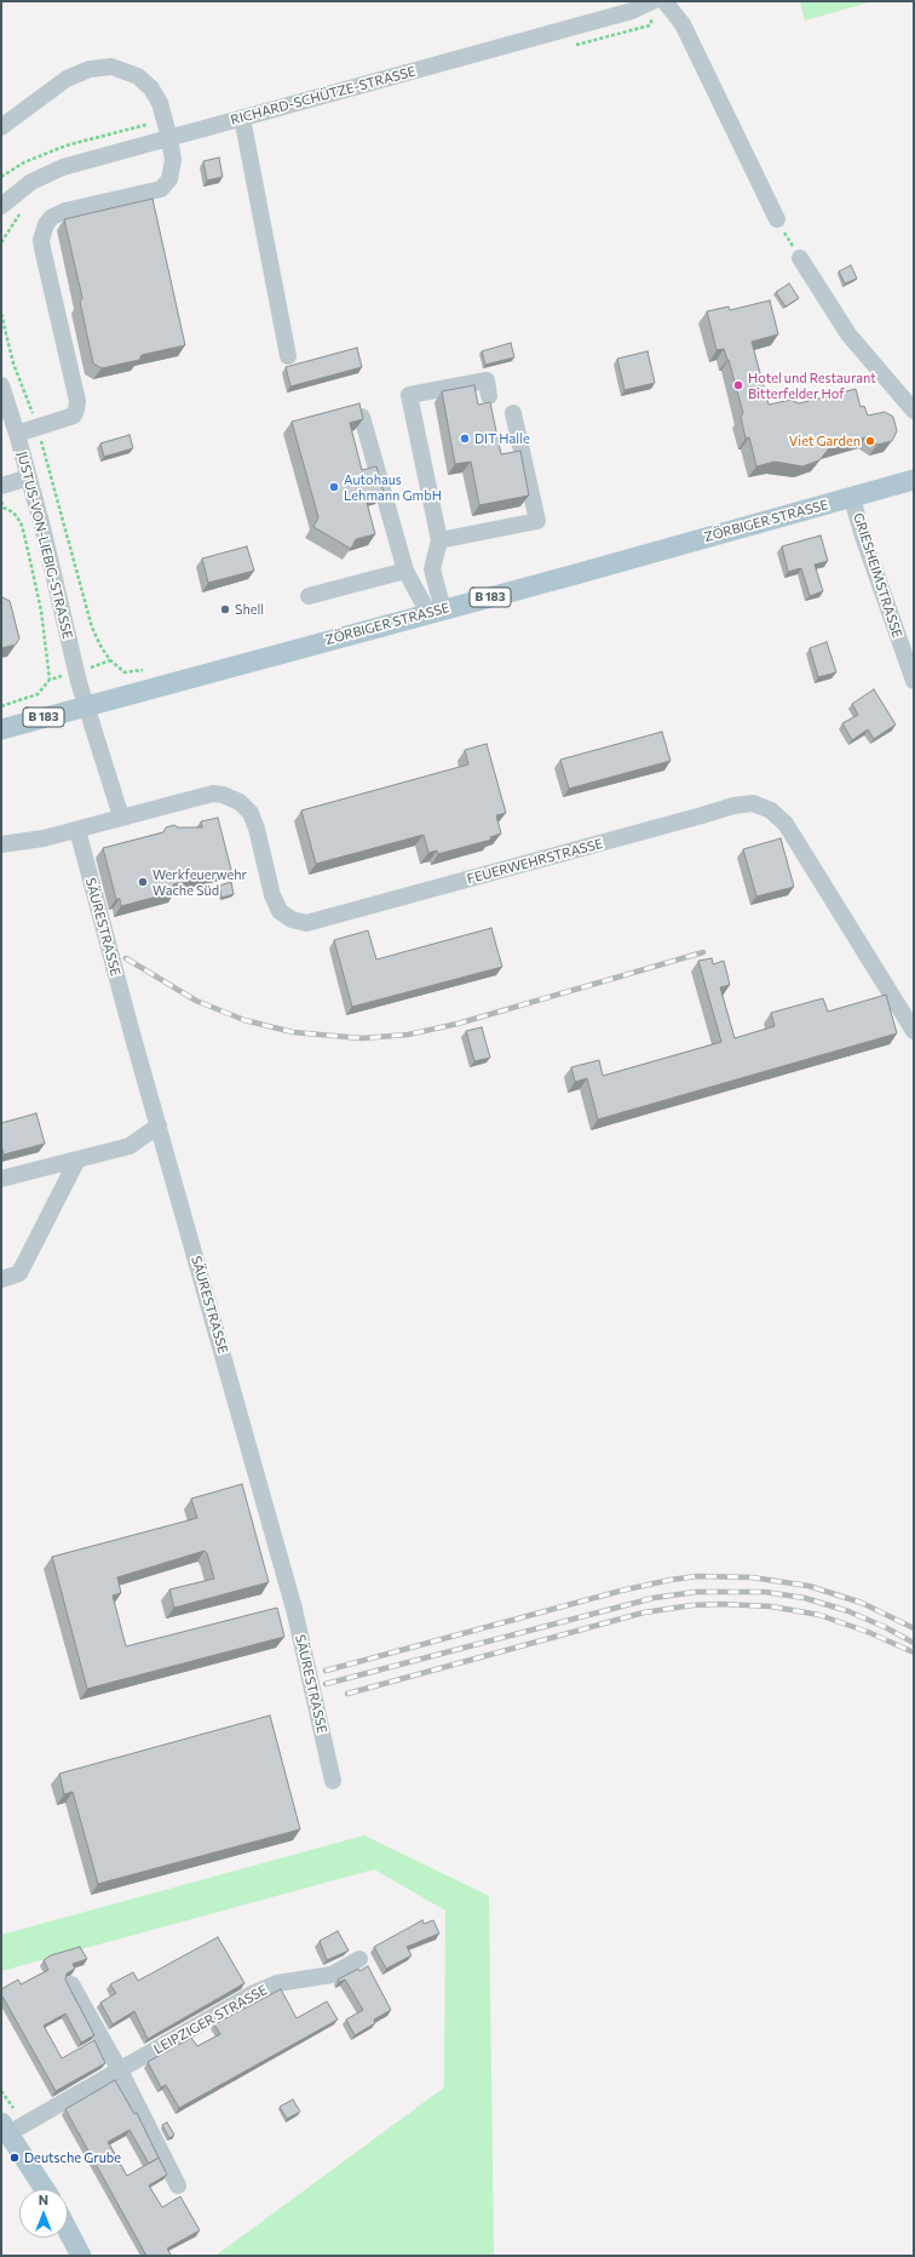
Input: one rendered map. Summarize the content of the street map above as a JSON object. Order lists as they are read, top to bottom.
{
  "streets": {
    "main road": ["ZÖRBIGER STRASSE", "B 183", "LEIPZIGER STRASSE"],
    "street": [
      "RICHARD-SCHÜTZE-STRASSE",
      "JUSTUS-VON-LIEBIG-STRASSE",
      "GRIESHEIMSTRASSE",
      "FEUERWEHRSTRASSE",
      "SÄURESTRASSE"
    ]
  },
  "crossings": [
    ["ZÖRBIGER STRASSE", "JUSTUS-VON-LIEBIG-STRASSE"],
    ["ZÖRBIGER STRASSE", "GRIESHEIMSTRASSE"]
  ],
  "places": [
    "Hotel und Restaurant Bitterfelder Hof",
    "DIT Halle",
    "Viet Garden",
    "Autohaus Lehmann GmbH",
    "Shell",
    "Werkfeuerwehr Wache Süd",
    "Deutsche Grube"
  ],
  "north": "top"
}
